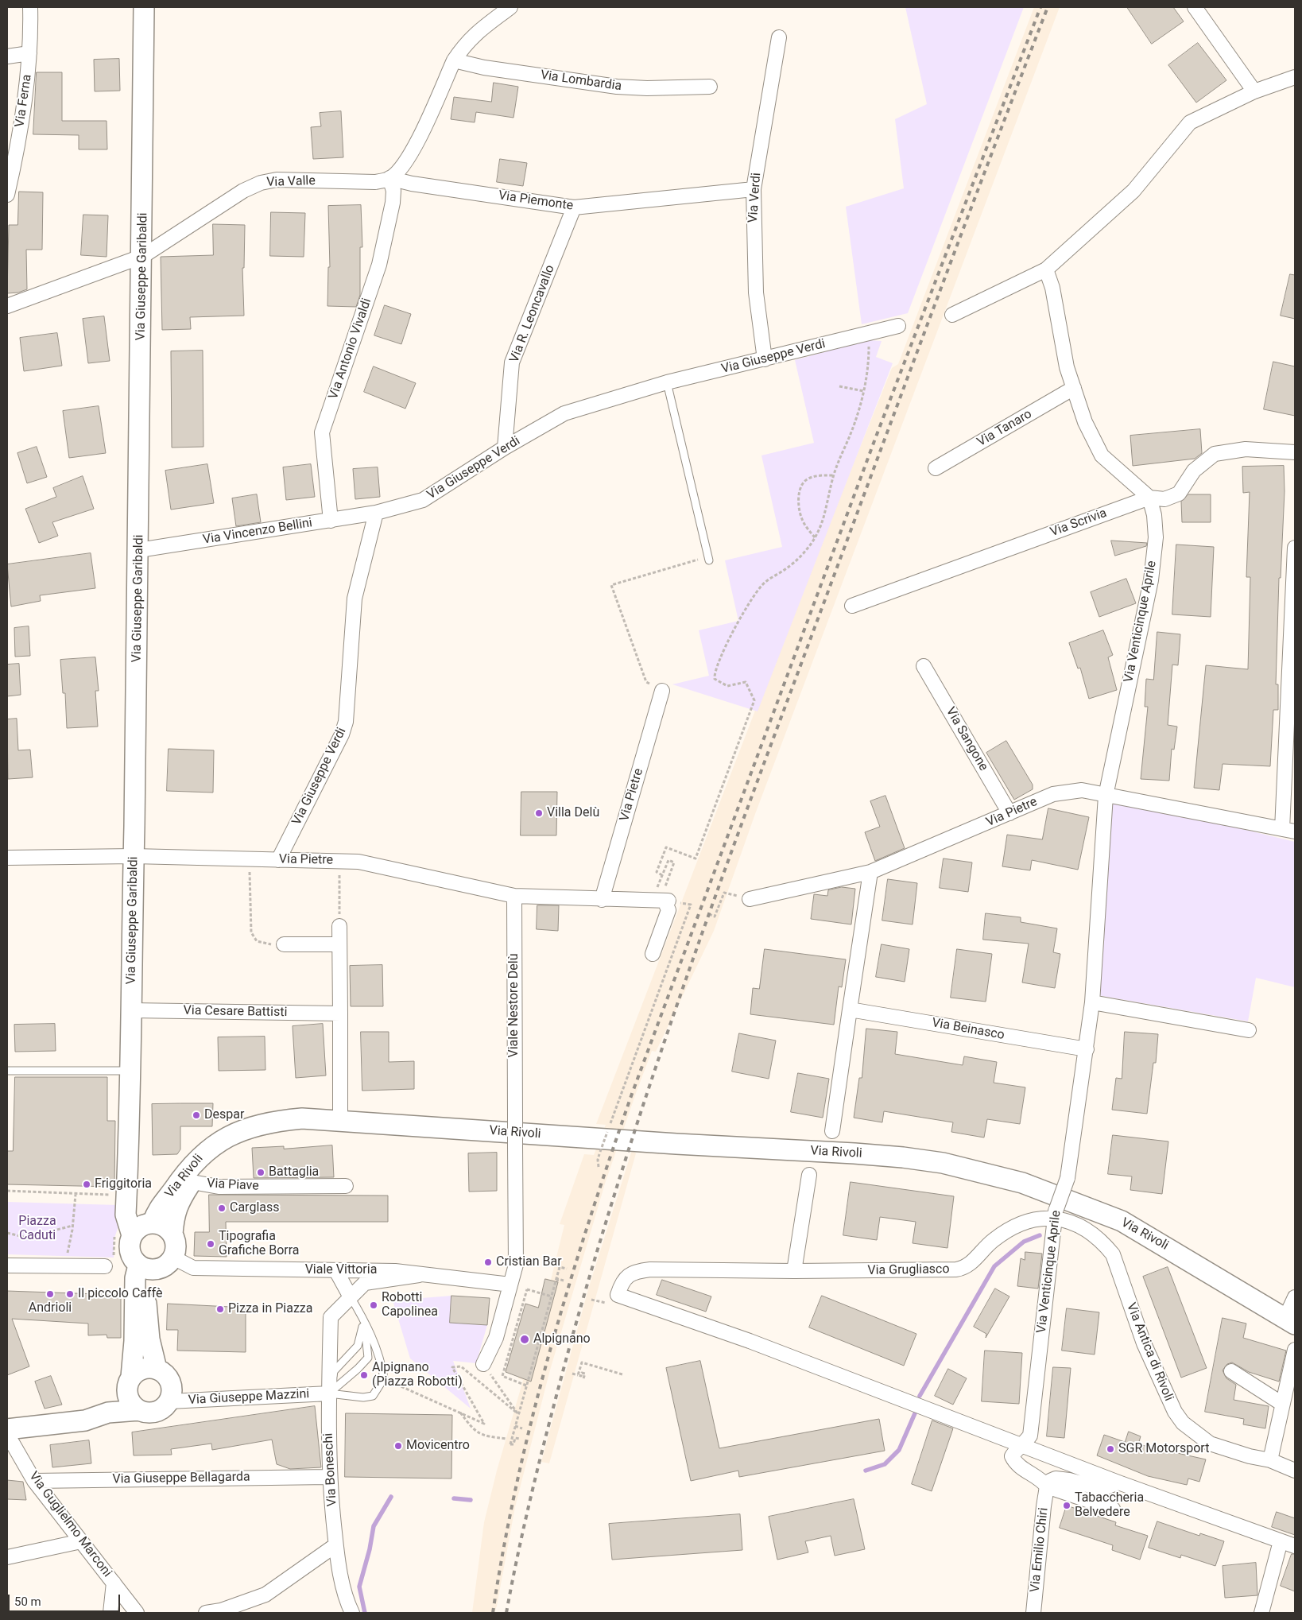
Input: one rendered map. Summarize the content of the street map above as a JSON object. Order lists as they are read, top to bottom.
{
  "streets": {
    "street": [
      "Via Lombardia",
      "Via Ferna",
      "Via Valle",
      "Via Verdi",
      "Via Piemonte",
      "Via Giuseppe Garibaldi",
      "Via R. Leoncavallo",
      "Via Antonio Vivaldi",
      "Via Giuseppe Verdi",
      "Via Tanaro",
      "Via Scrivia",
      "Via Vincenzo Bellini",
      "Via Venticinque Aprile",
      "Via Sangone",
      "Via Pietre",
      "Viale Nestore Delù",
      "Via Cesare Battisti",
      "Via Beinasco",
      "Via Rivoli",
      "Via Piave",
      "Viale Vittoria",
      "Via Grugliasco",
      "Via Antica di Rivoli",
      "Via Giuseppe Mazzini",
      "Via Boneschi",
      "Via Giuseppe Bellagarda",
      "Via Guglielmo Marconi",
      "Via Emilio Chiri"
    ]
  },
  "crossings": [
    ["Via Valle", "Via Piemonte"],
    ["Via Valle", "Via Giuseppe Garibaldi"],
    ["Via Valle", "Via Antonio Vivaldi"],
    ["Via Verdi", "Via Piemonte"],
    ["Via Verdi", "Via Giuseppe Verdi"],
    ["Via Piemonte", "Via R. Leoncavallo"],
    ["Via Piemonte", "Via Antonio Vivaldi"],
    ["Via Giuseppe Garibaldi", "Via Vincenzo Bellini"],
    ["Via Giuseppe Garibaldi", "Via Pietre"],
    ["Via Giuseppe Garibaldi", "Via Cesare Battisti"],
    ["Via Giuseppe Garibaldi", "Via Rivoli"],
    ["Via Giuseppe Garibaldi", "Viale Vittoria"],
    ["Via R. Leoncavallo", "Via Giuseppe Verdi"],
    ["Via Antonio Vivaldi", "Via Vincenzo Bellini"],
    ["Via Giuseppe Verdi", "Via Vincenzo Bellini"],
    ["Via Giuseppe Verdi", "Via Pietre"],
    ["Via Scrivia", "Via Venticinque Aprile"],
    ["Via Venticinque Aprile", "Via Pietre"],
    ["Via Venticinque Aprile", "Via Beinasco"],
    ["Via Venticinque Aprile", "Via Grugliasco"],
    ["Via Venticinque Aprile", "Via Antica di Rivoli"],
    ["Via Sangone", "Via Pietre"],
    ["Via Pietre", "Viale Nestore Delù"],
    ["Viale Nestore Delù", "Viale Vittoria"],
    ["Via Rivoli", "Via Piave"],
    ["Via Rivoli", "Viale Vittoria"],
    ["Viale Vittoria", "Via Boneschi"],
    ["Via Grugliasco", "Via Antica di Rivoli"],
    ["Via Giuseppe Mazzini", "Via Boneschi"],
    ["Via Boneschi", "Via Giuseppe Bellagarda"],
    ["Via Giuseppe Bellagarda", "Via Guglielmo Marconi"]
  ],
  "parks": ["Piazza Caduti"],
  "places": [
    "Villa Delù",
    "Despar",
    "Battaglia",
    "Friggitoria",
    "Carglass",
    "Tipografia Grafiche Borra",
    "Cristian Bar",
    "Andrioli",
    "Il piccolo Caffè",
    "Robotti Capolinea",
    "Pizza in Piazza",
    "Alpignano",
    "Alpignano (Piazza Robotti)",
    "Movicentro",
    "SGR Motorsport",
    "Tabaccheria Belvedere"
  ],
  "scale_bar": "50 m"
}
